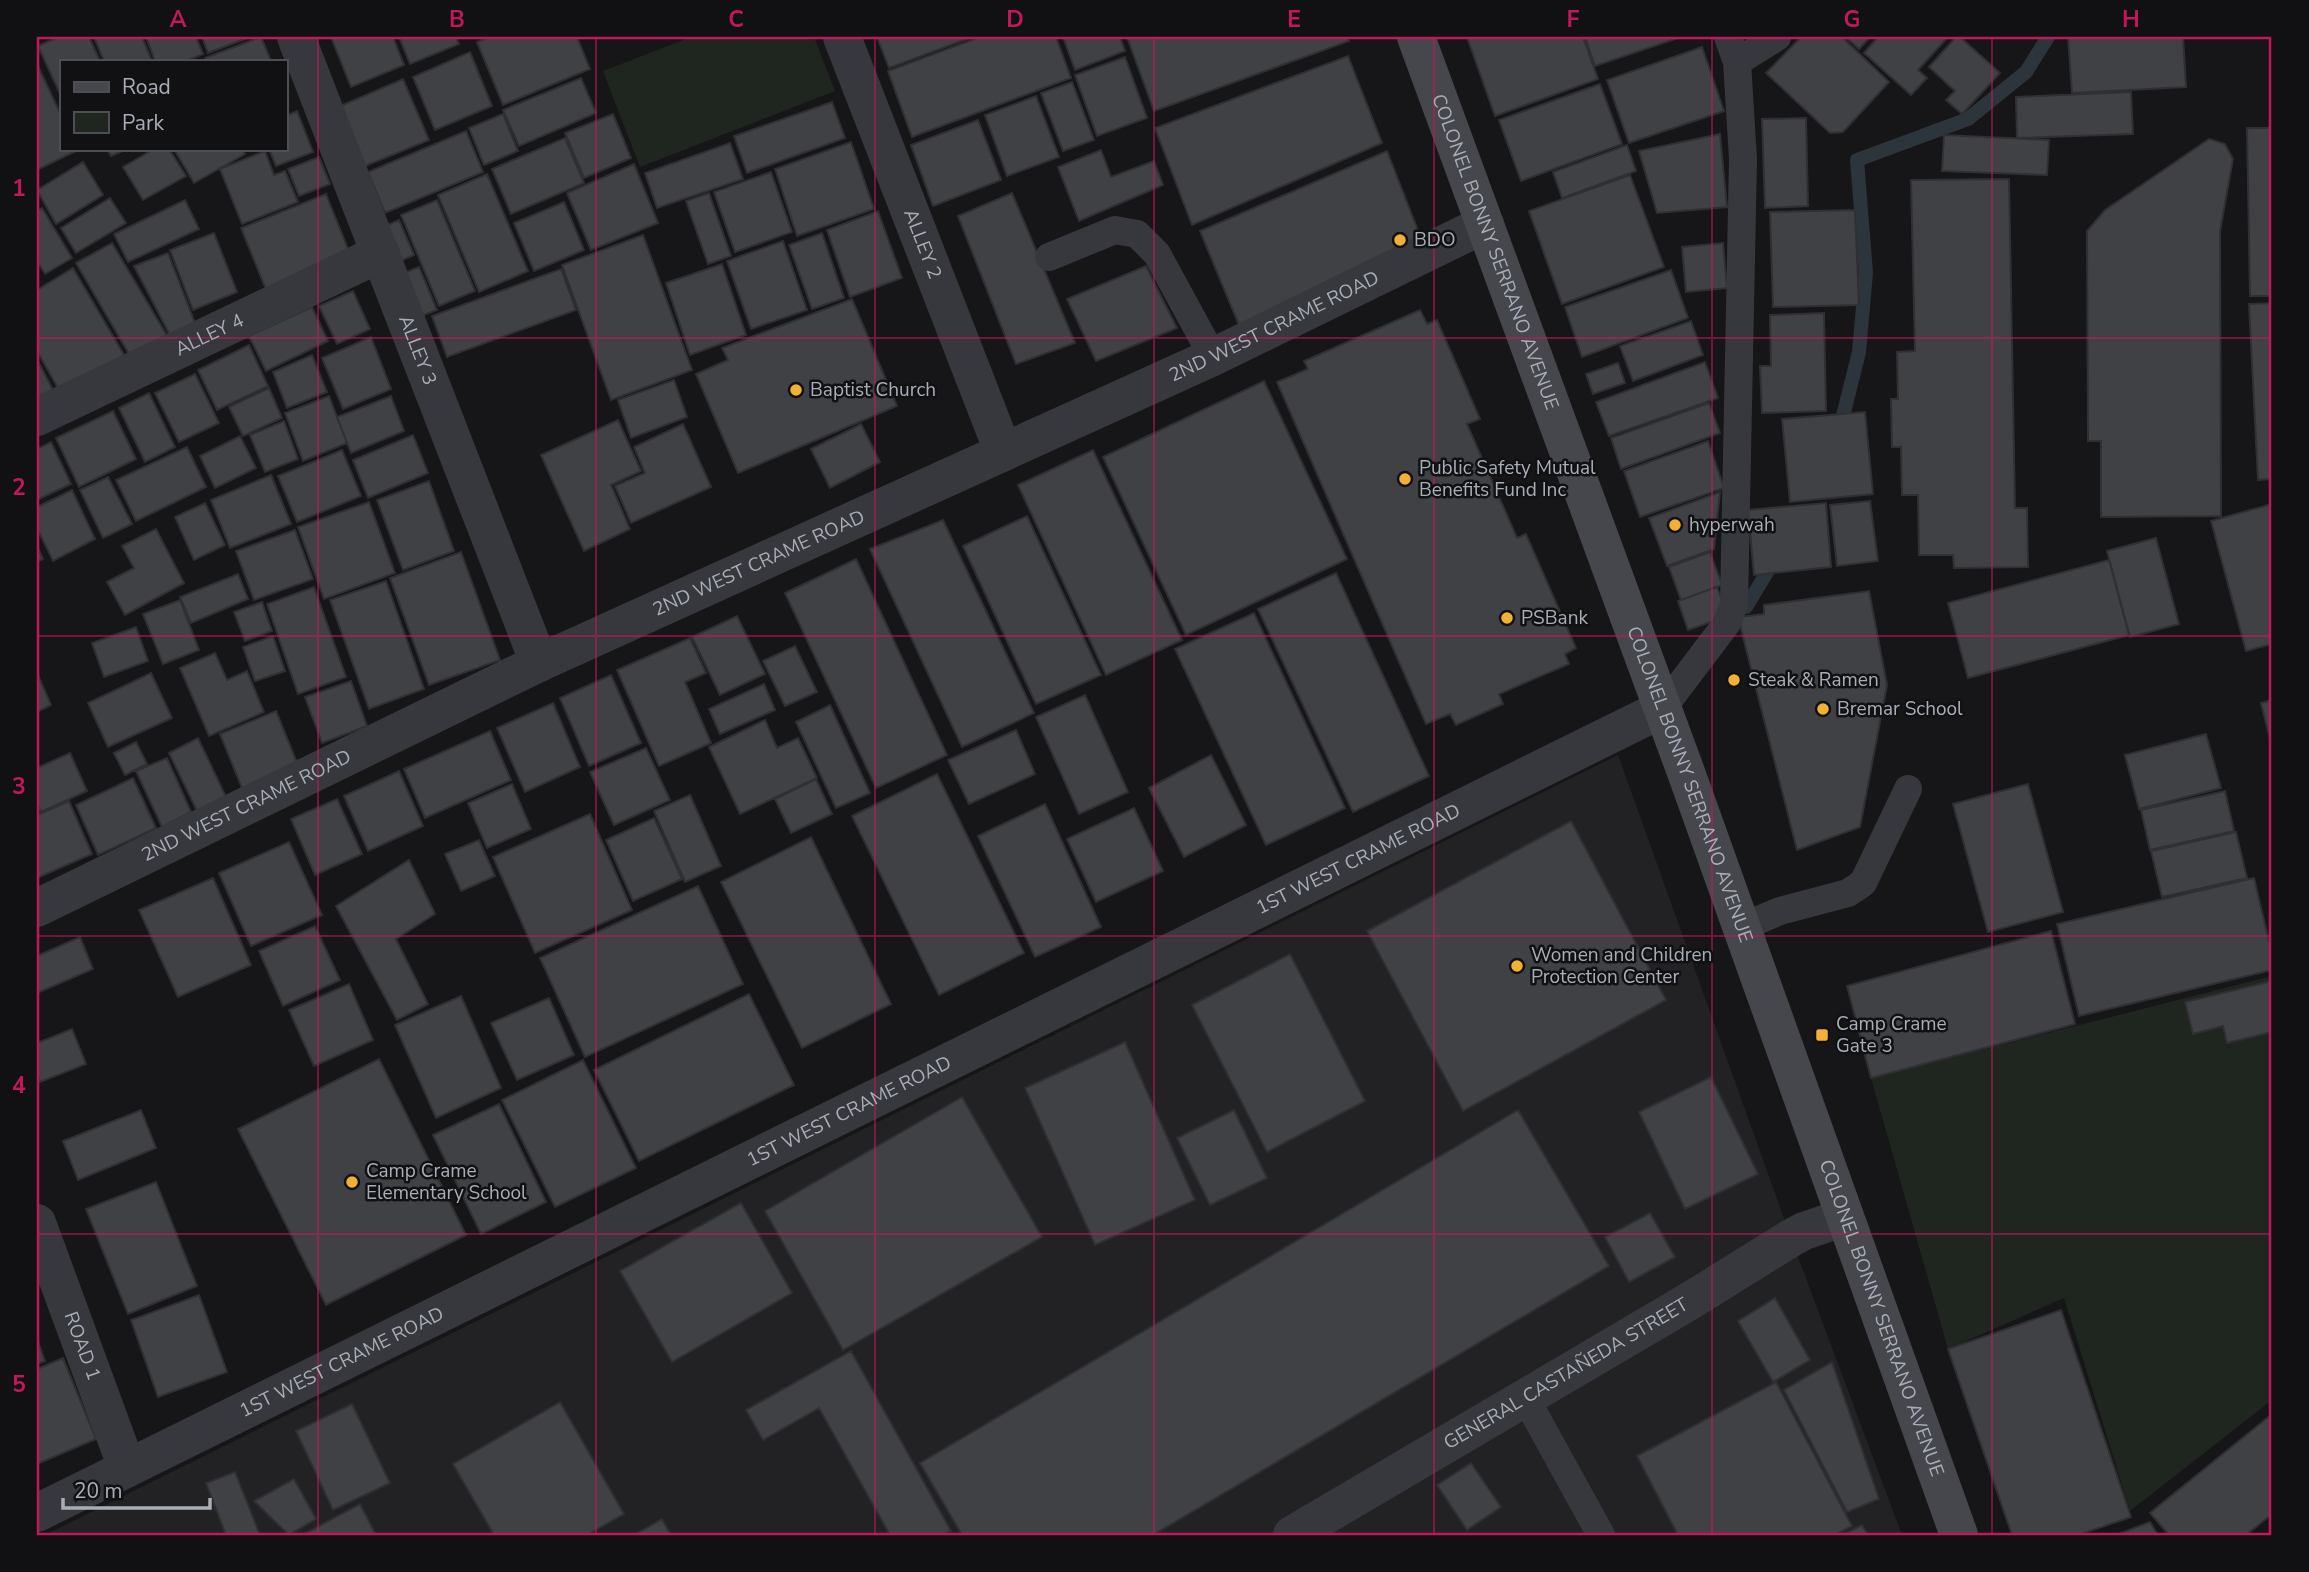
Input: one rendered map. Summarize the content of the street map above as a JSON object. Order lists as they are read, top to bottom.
{
  "streets": {
    "main road": ["COLONEL BONNY SERRANO AVENUE"],
    "street": [
      "ALLEY 2",
      "2ND WEST CRAME ROAD",
      "ALLEY 4",
      "ALLEY 3",
      "1ST WEST CRAME ROAD",
      "ROAD 1",
      "GENERAL CASTAÑEDA STREET"
    ]
  },
  "crossings": [
    ["ALLEY 2", "2ND WEST CRAME ROAD"],
    ["COLONEL BONNY SERRANO AVENUE", "2ND WEST CRAME ROAD"],
    ["COLONEL BONNY SERRANO AVENUE", "1ST WEST CRAME ROAD"],
    ["COLONEL BONNY SERRANO AVENUE", "GENERAL CASTAÑEDA STREET"],
    ["2ND WEST CRAME ROAD", "ALLEY 3"],
    ["ALLEY 4", "ALLEY 3"],
    ["1ST WEST CRAME ROAD", "ROAD 1"]
  ],
  "places": {
    "other": [
      "BDO",
      "Baptist Church",
      "Public Safety Mutual Benefits Fund Inc",
      "hyperwah",
      "PSBank",
      "Steak & Ramen",
      "Bremar School",
      "Women and Children Protection Center",
      "Camp Crame Elementary School"
    ],
    "transit": ["Camp Crame Gate 3"]
  },
  "legend": ["Road", "Park"],
  "scale_bar": "20 m",
  "grid": {
    "columns": [
      "A",
      "B",
      "C",
      "D",
      "E",
      "F",
      "G",
      "H"
    ],
    "rows": [
      "1",
      "2",
      "3",
      "4",
      "5"
    ]
  }
}
